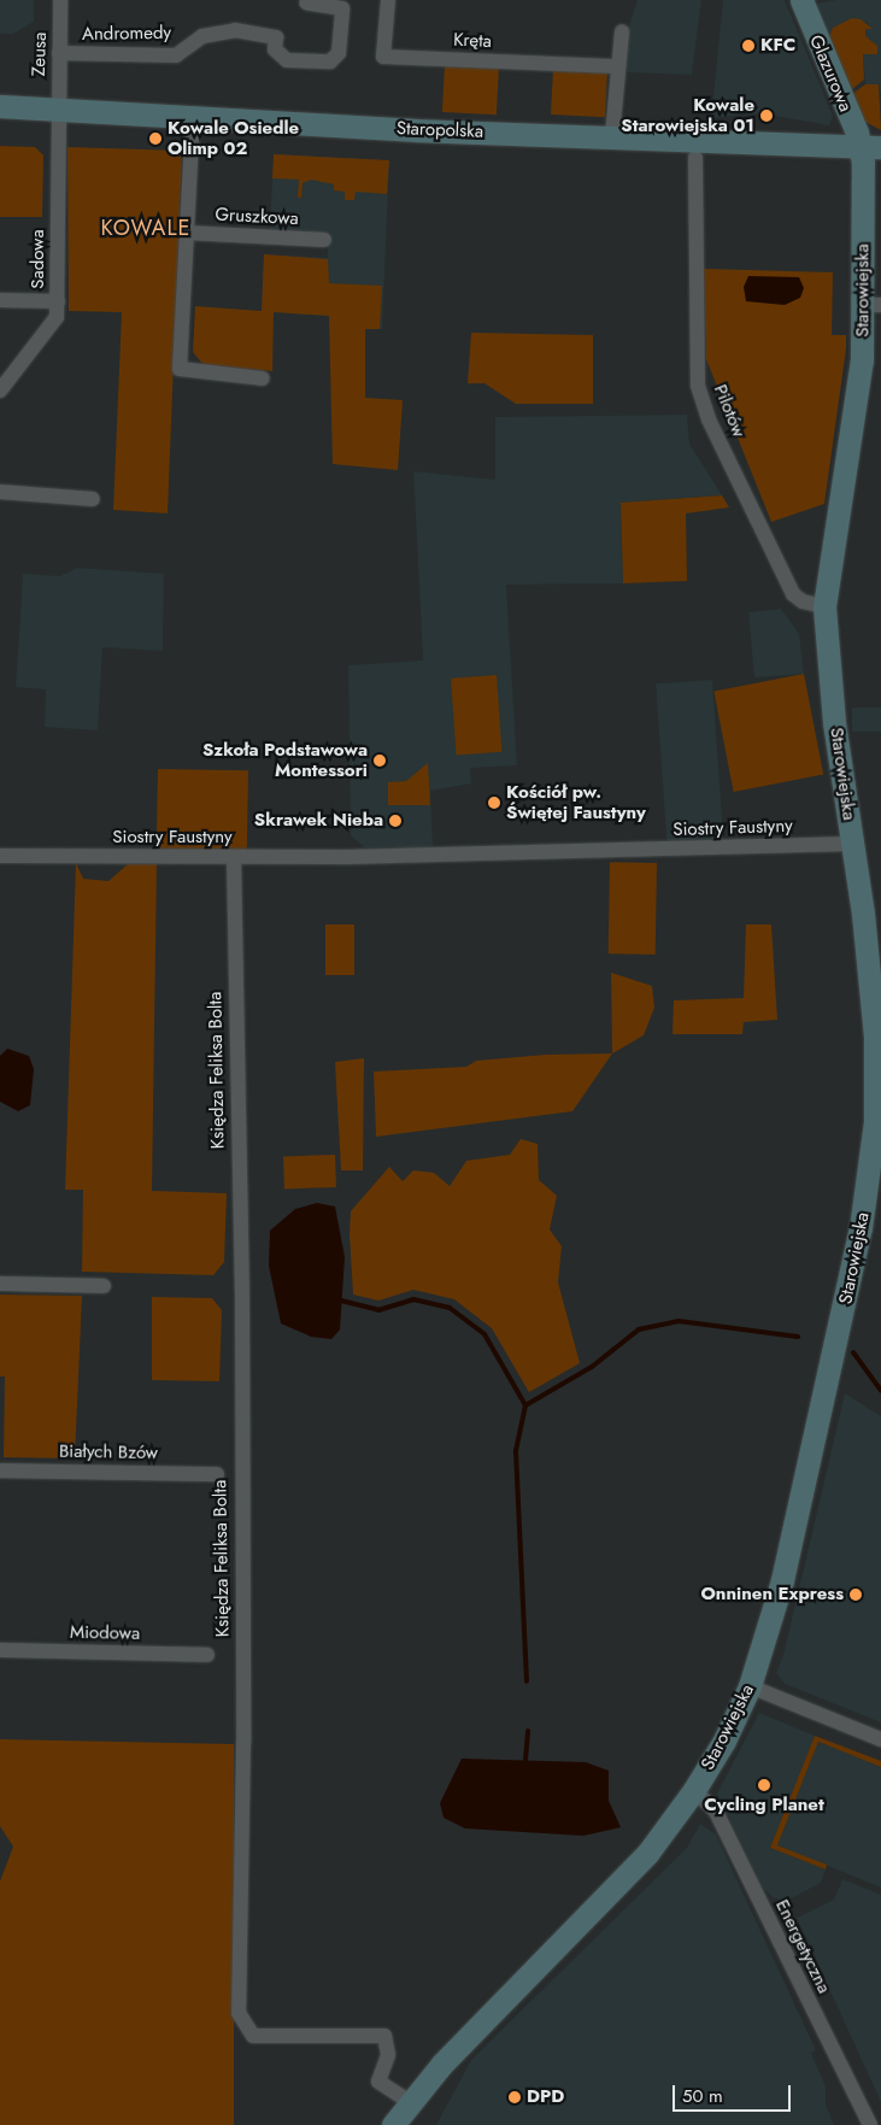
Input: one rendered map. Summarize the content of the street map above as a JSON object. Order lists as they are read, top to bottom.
{
  "streets": {
    "street": [
      "Andromedy",
      "Kręta",
      "Zeusa",
      "Glazurowa",
      "Staropolska",
      "Gruszkowa",
      "Sadowa",
      "Starowiejska",
      "Pilotów",
      "Siostry Faustyny",
      "Księdza Feliksa Bolta",
      "Białych Bzów",
      "Miodowa",
      "Energetyczna"
    ]
  },
  "crossings": [
    ["Andromedy", "Zeusa"],
    ["Zeusa", "Staropolska"],
    ["Zeusa", "Sadowa"],
    ["Glazurowa", "Staropolska"],
    ["Glazurowa", "Starowiejska"],
    ["Staropolska", "Sadowa"],
    ["Staropolska", "Starowiejska"],
    ["Starowiejska", "Pilotów"],
    ["Starowiejska", "Siostry Faustyny"],
    ["Starowiejska", "Księdza Feliksa Bolta"],
    ["Starowiejska", "Energetyczna"],
    ["Siostry Faustyny", "Księdza Feliksa Bolta"]
  ],
  "districts": ["KOWALE"],
  "places": [
    "KFC",
    "Kowale Starowiejska 01",
    "Kowale Osiedle Olimp 02",
    "Szkoła Podstawowa Montessori",
    "Kościół pw. Świętej Faustyny",
    "Skrawek Nieba",
    "Onninen Express",
    "Cycling Planet",
    "DPD"
  ],
  "scale_bar": "50 m"
}
